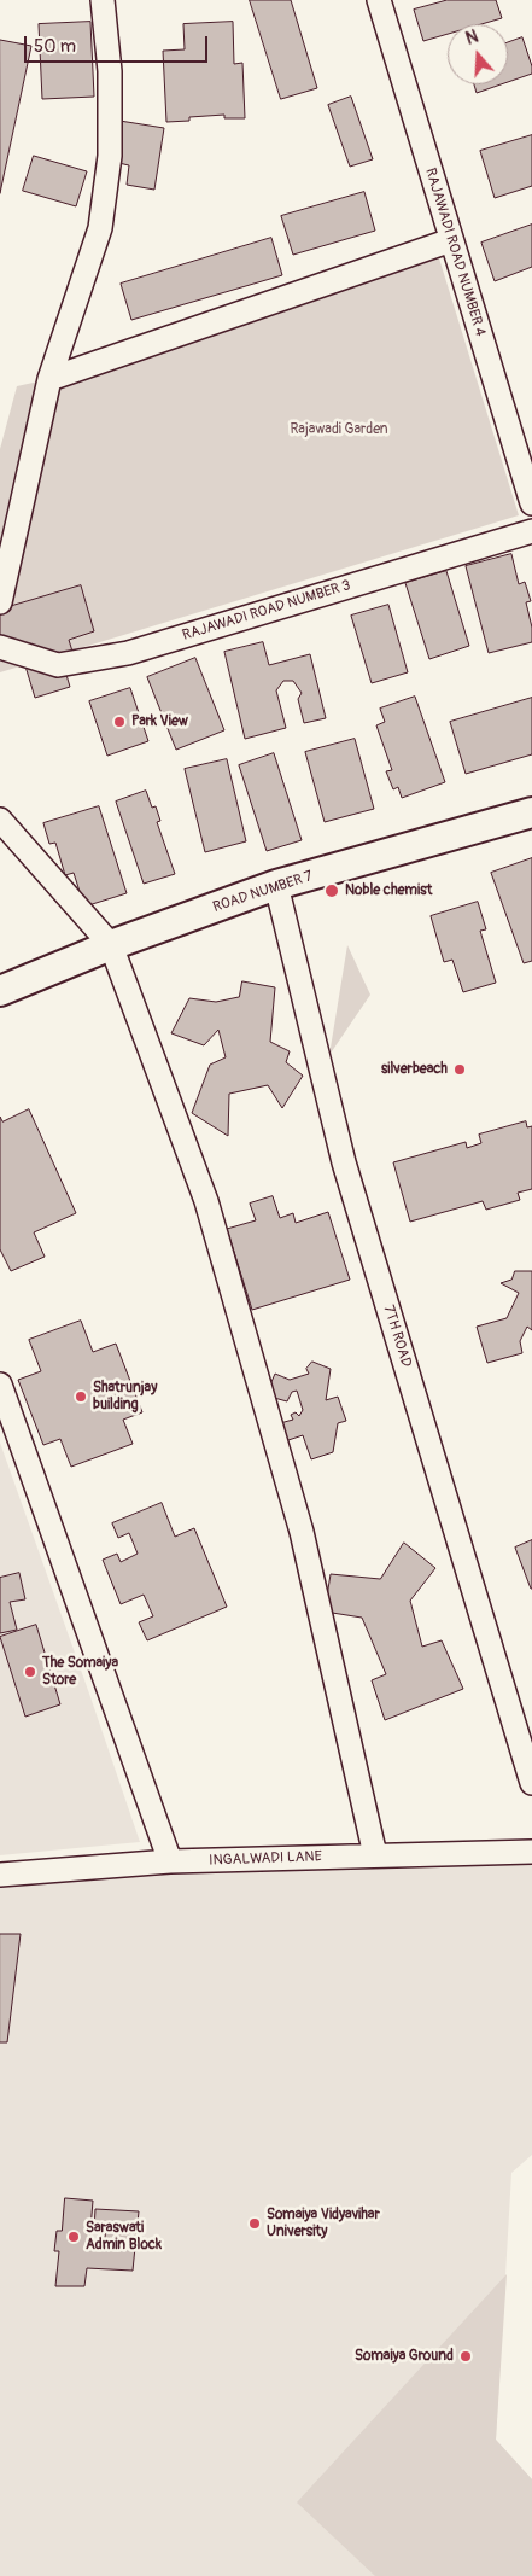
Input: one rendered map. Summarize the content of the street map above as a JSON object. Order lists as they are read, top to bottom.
{
  "streets": {
    "street": [
      "RAJAWADI ROAD NUMBER 4",
      "RAJAWADI ROAD NUMBER 3",
      "ROAD NUMBER 7",
      "7TH ROAD",
      "INGALWADI LANE"
    ]
  },
  "crossings": [
    ["ROAD NUMBER 7", "7TH ROAD"]
  ],
  "parks": ["Rajawadi Garden"],
  "places": [
    "Park View",
    "Noble chemist",
    "silverbeach",
    "Shatrunjay building",
    "The Somaiya Store",
    "Somaiya Vidyavihar University",
    "Saraswati Admin Block",
    "Somaiya Ground"
  ],
  "scale_bar": "50 m",
  "north": "top"
}
